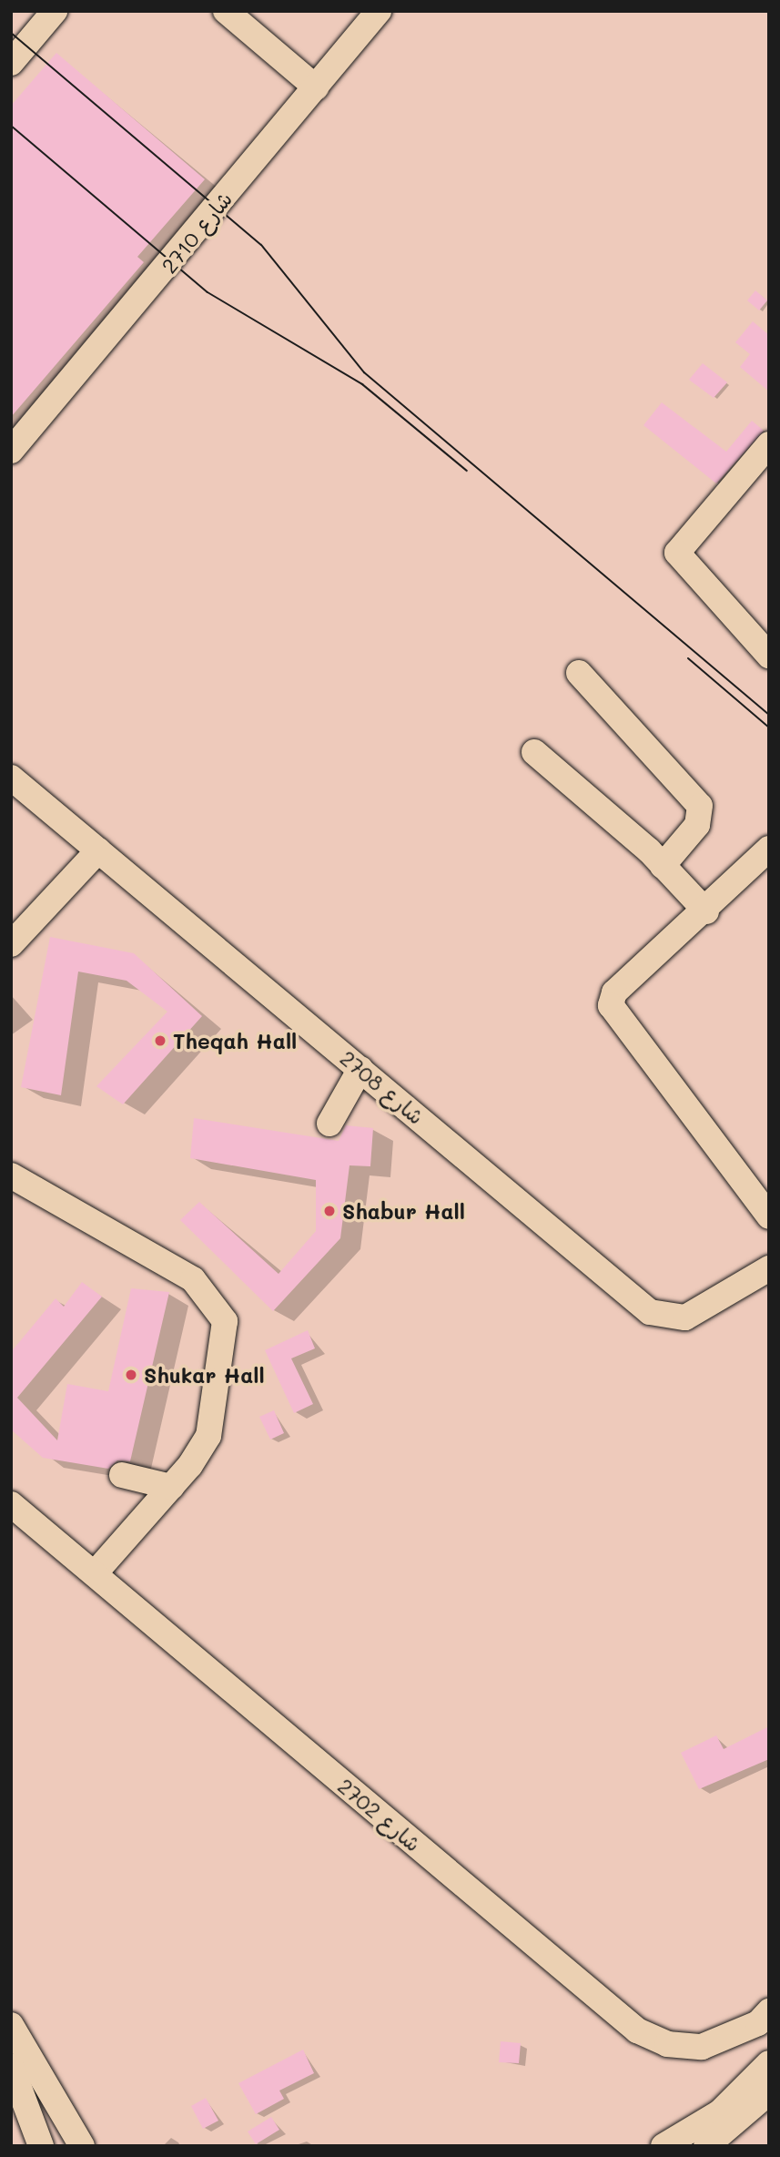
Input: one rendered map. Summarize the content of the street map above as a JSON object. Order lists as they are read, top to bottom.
{
  "streets": {
    "street": ["شارع 2710", "شارع 2708", "شارع 2702"]
  },
  "places": ["Theqah Hall", "Shabur Hall", "Shukar Hall"]
}
